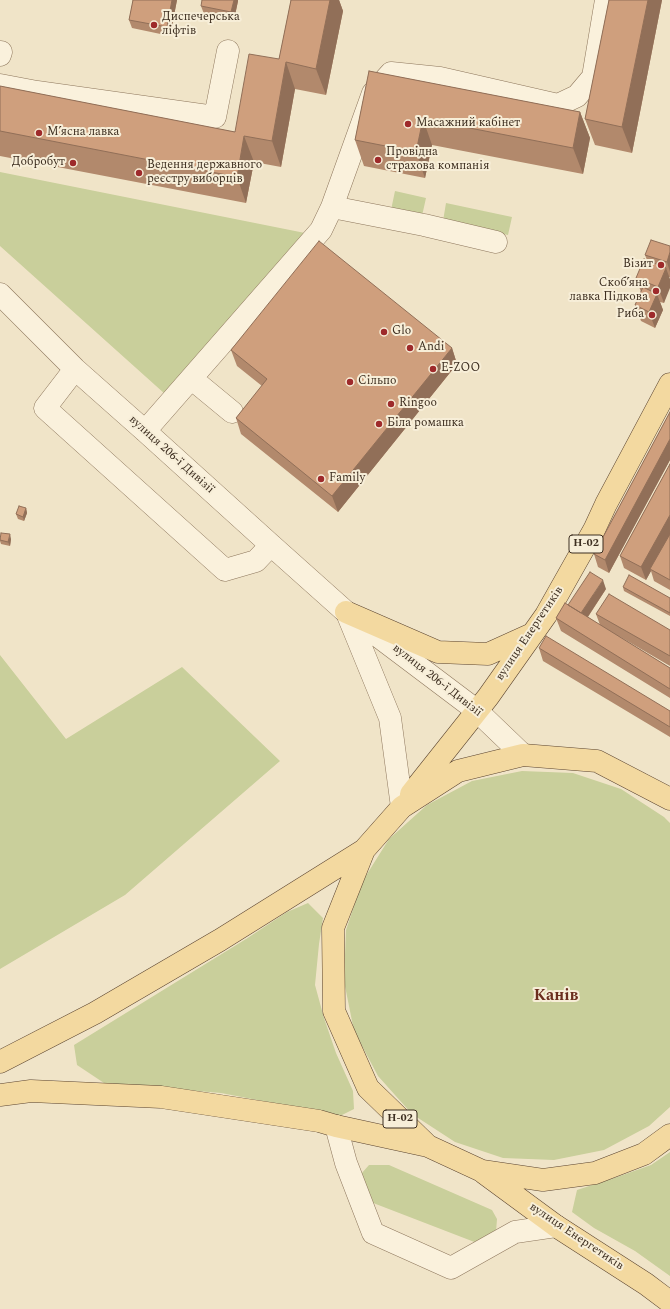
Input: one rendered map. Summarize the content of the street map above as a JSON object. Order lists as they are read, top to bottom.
{
  "streets": {
    "main road": ["Н-02", "вулиця Енергетиків"],
    "street": ["вулиця 206-ї Дивізії"]
  },
  "crossings": [
    ["вулиця 206-ї Дивізії", "Н-02"],
    ["вулиця 206-ї Дивізії", "вулиця Енергетиків"],
    ["Н-02", "вулиця Енергетиків"]
  ],
  "districts": ["Канів"],
  "places": [
    "Диспечерська ліфтів",
    "Масажний кабінет",
    "М’ясна лавка",
    "Провідна страхова компанія",
    "Добробут",
    "Ведення державного реєстру виборців",
    "Візит",
    "Скоб’яна лавка Підкова",
    "Риба",
    "Glo",
    "Andi",
    "E-ZOO",
    "Сільпо",
    "Ringoo",
    "Біла ромашка",
    "Family"
  ]
}
